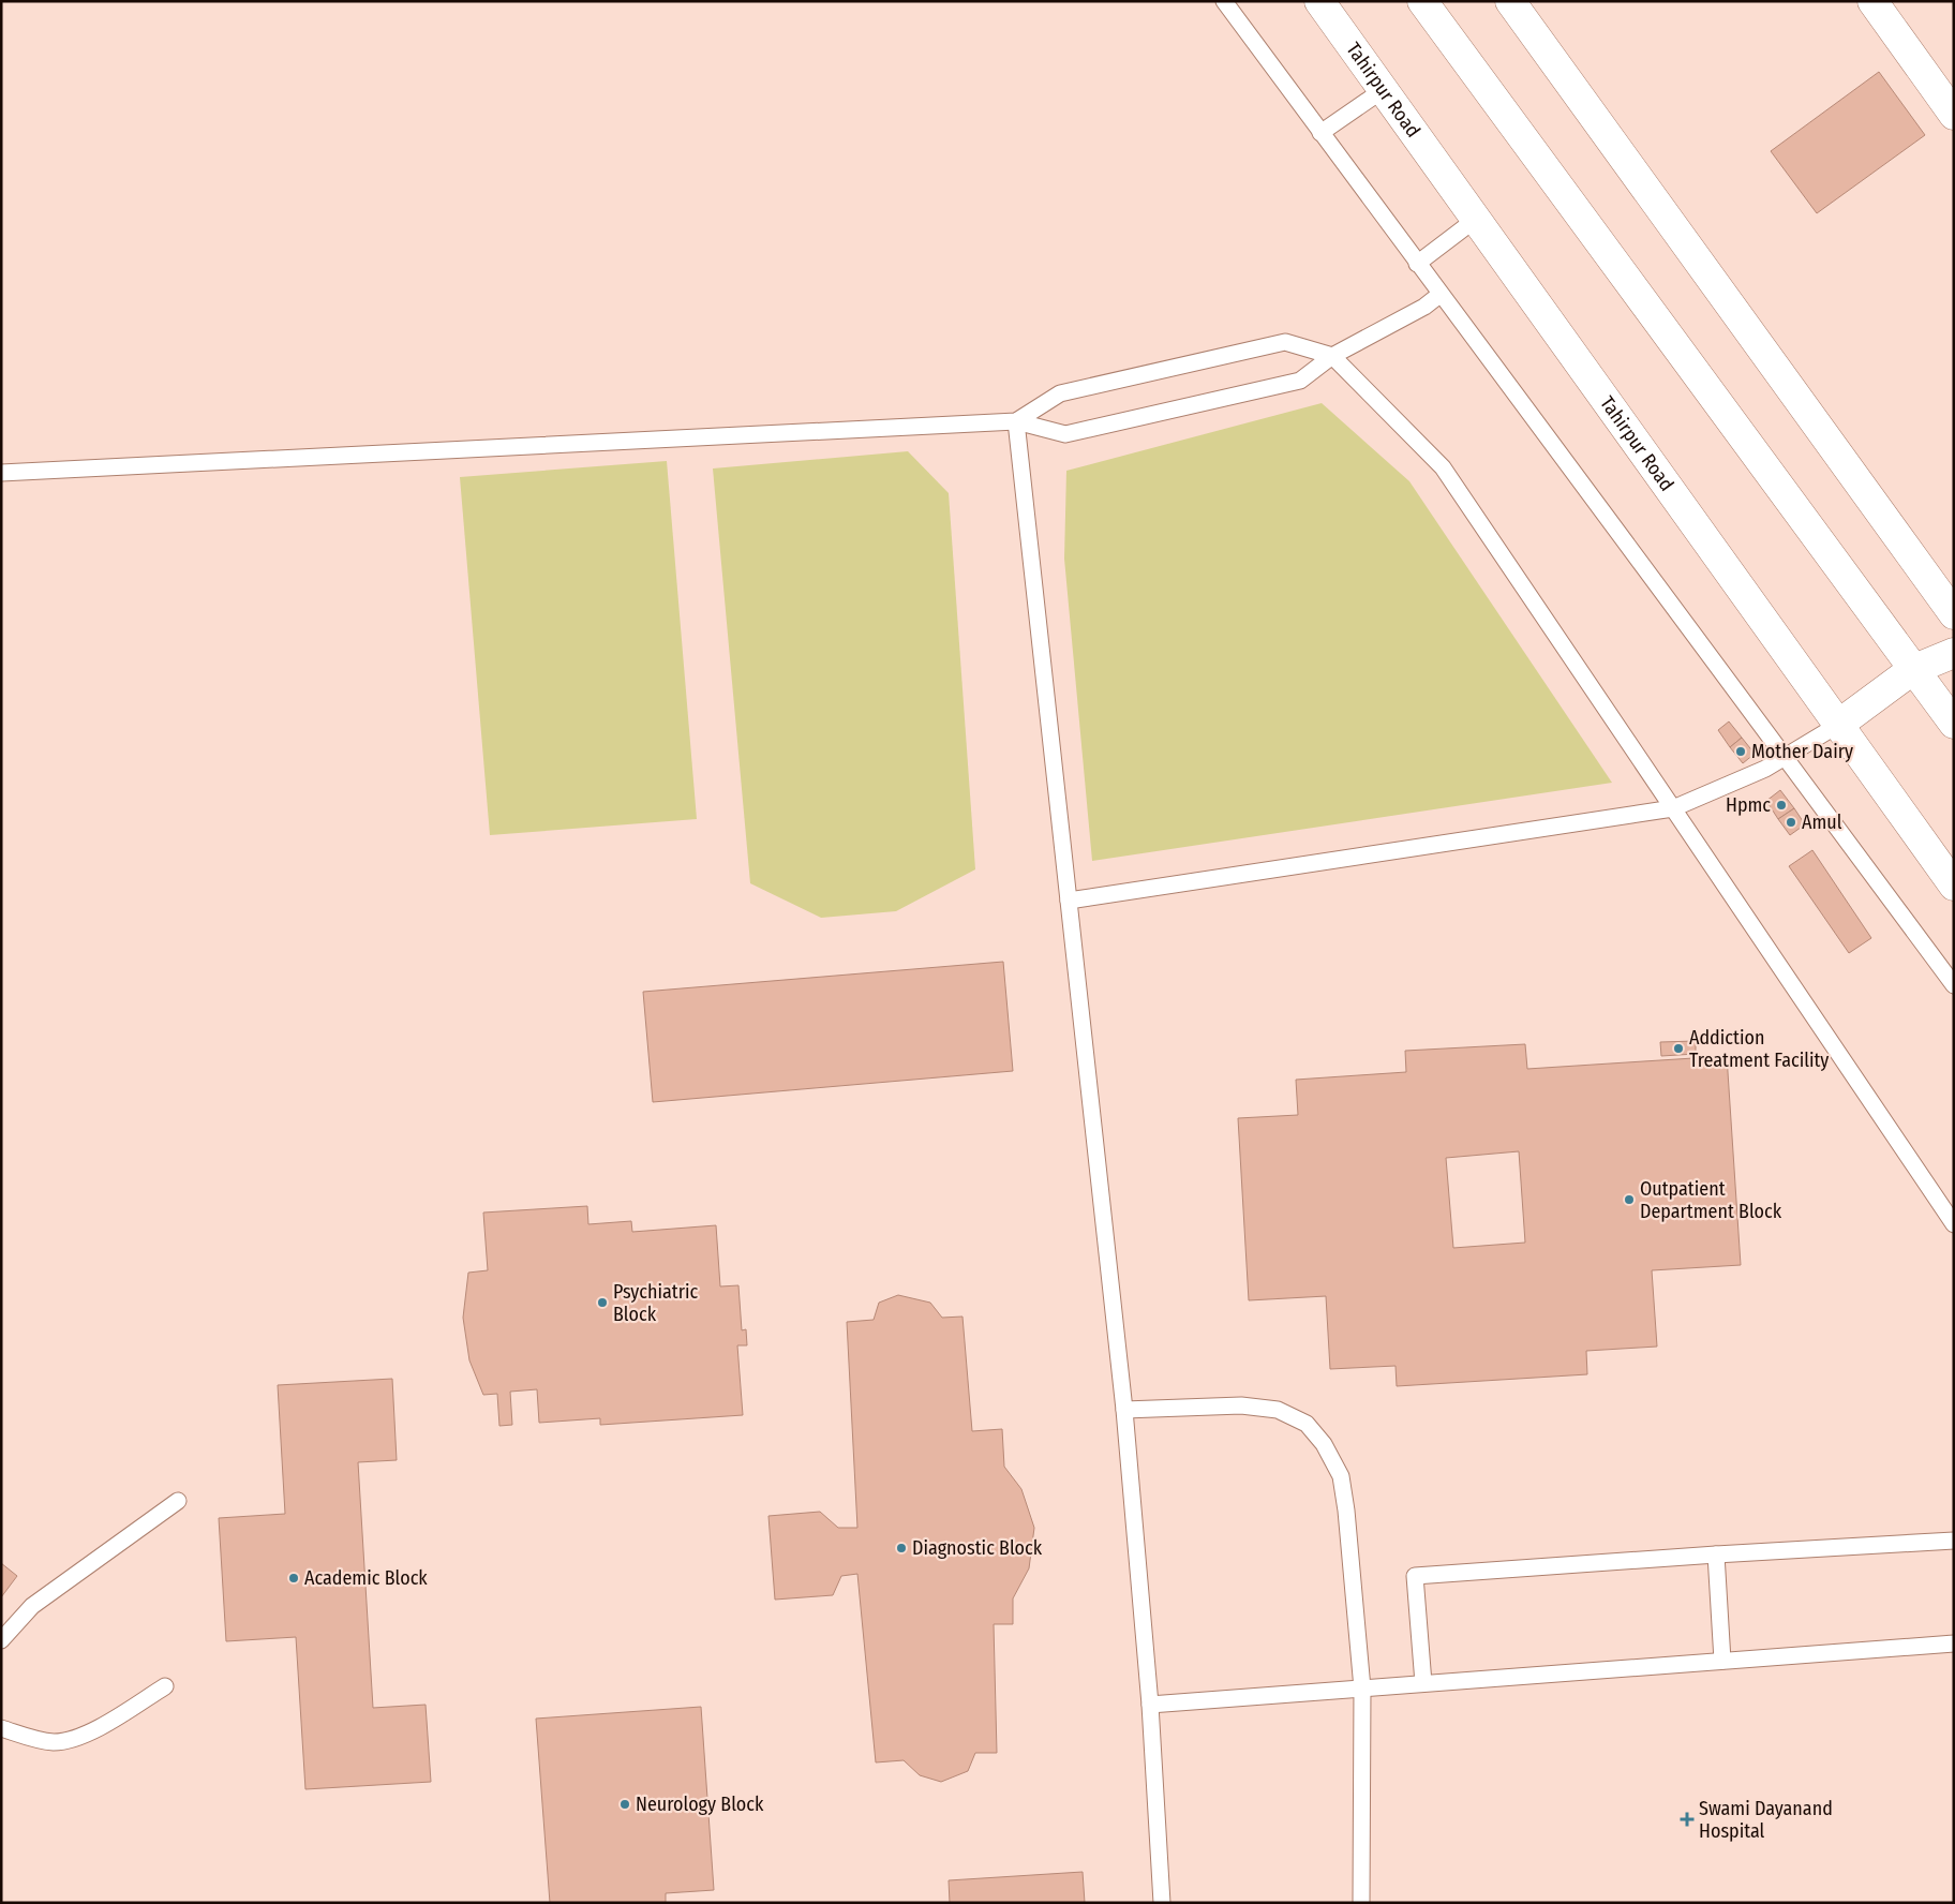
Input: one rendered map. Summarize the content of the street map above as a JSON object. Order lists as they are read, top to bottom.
{
  "streets": {
    "main road": ["Tahirpur Road"]
  },
  "places": {
    "other": [
      "Mother Dairy",
      "Hpmc",
      "Amul",
      "Addiction Treatment Facility",
      "Outpatient Department Block",
      "Psychiatric Block",
      "Diagnostic Block",
      "Academic Block",
      "Neurology Block"
    ],
    "health": ["Swami Dayanand Hospital"]
  }
}
